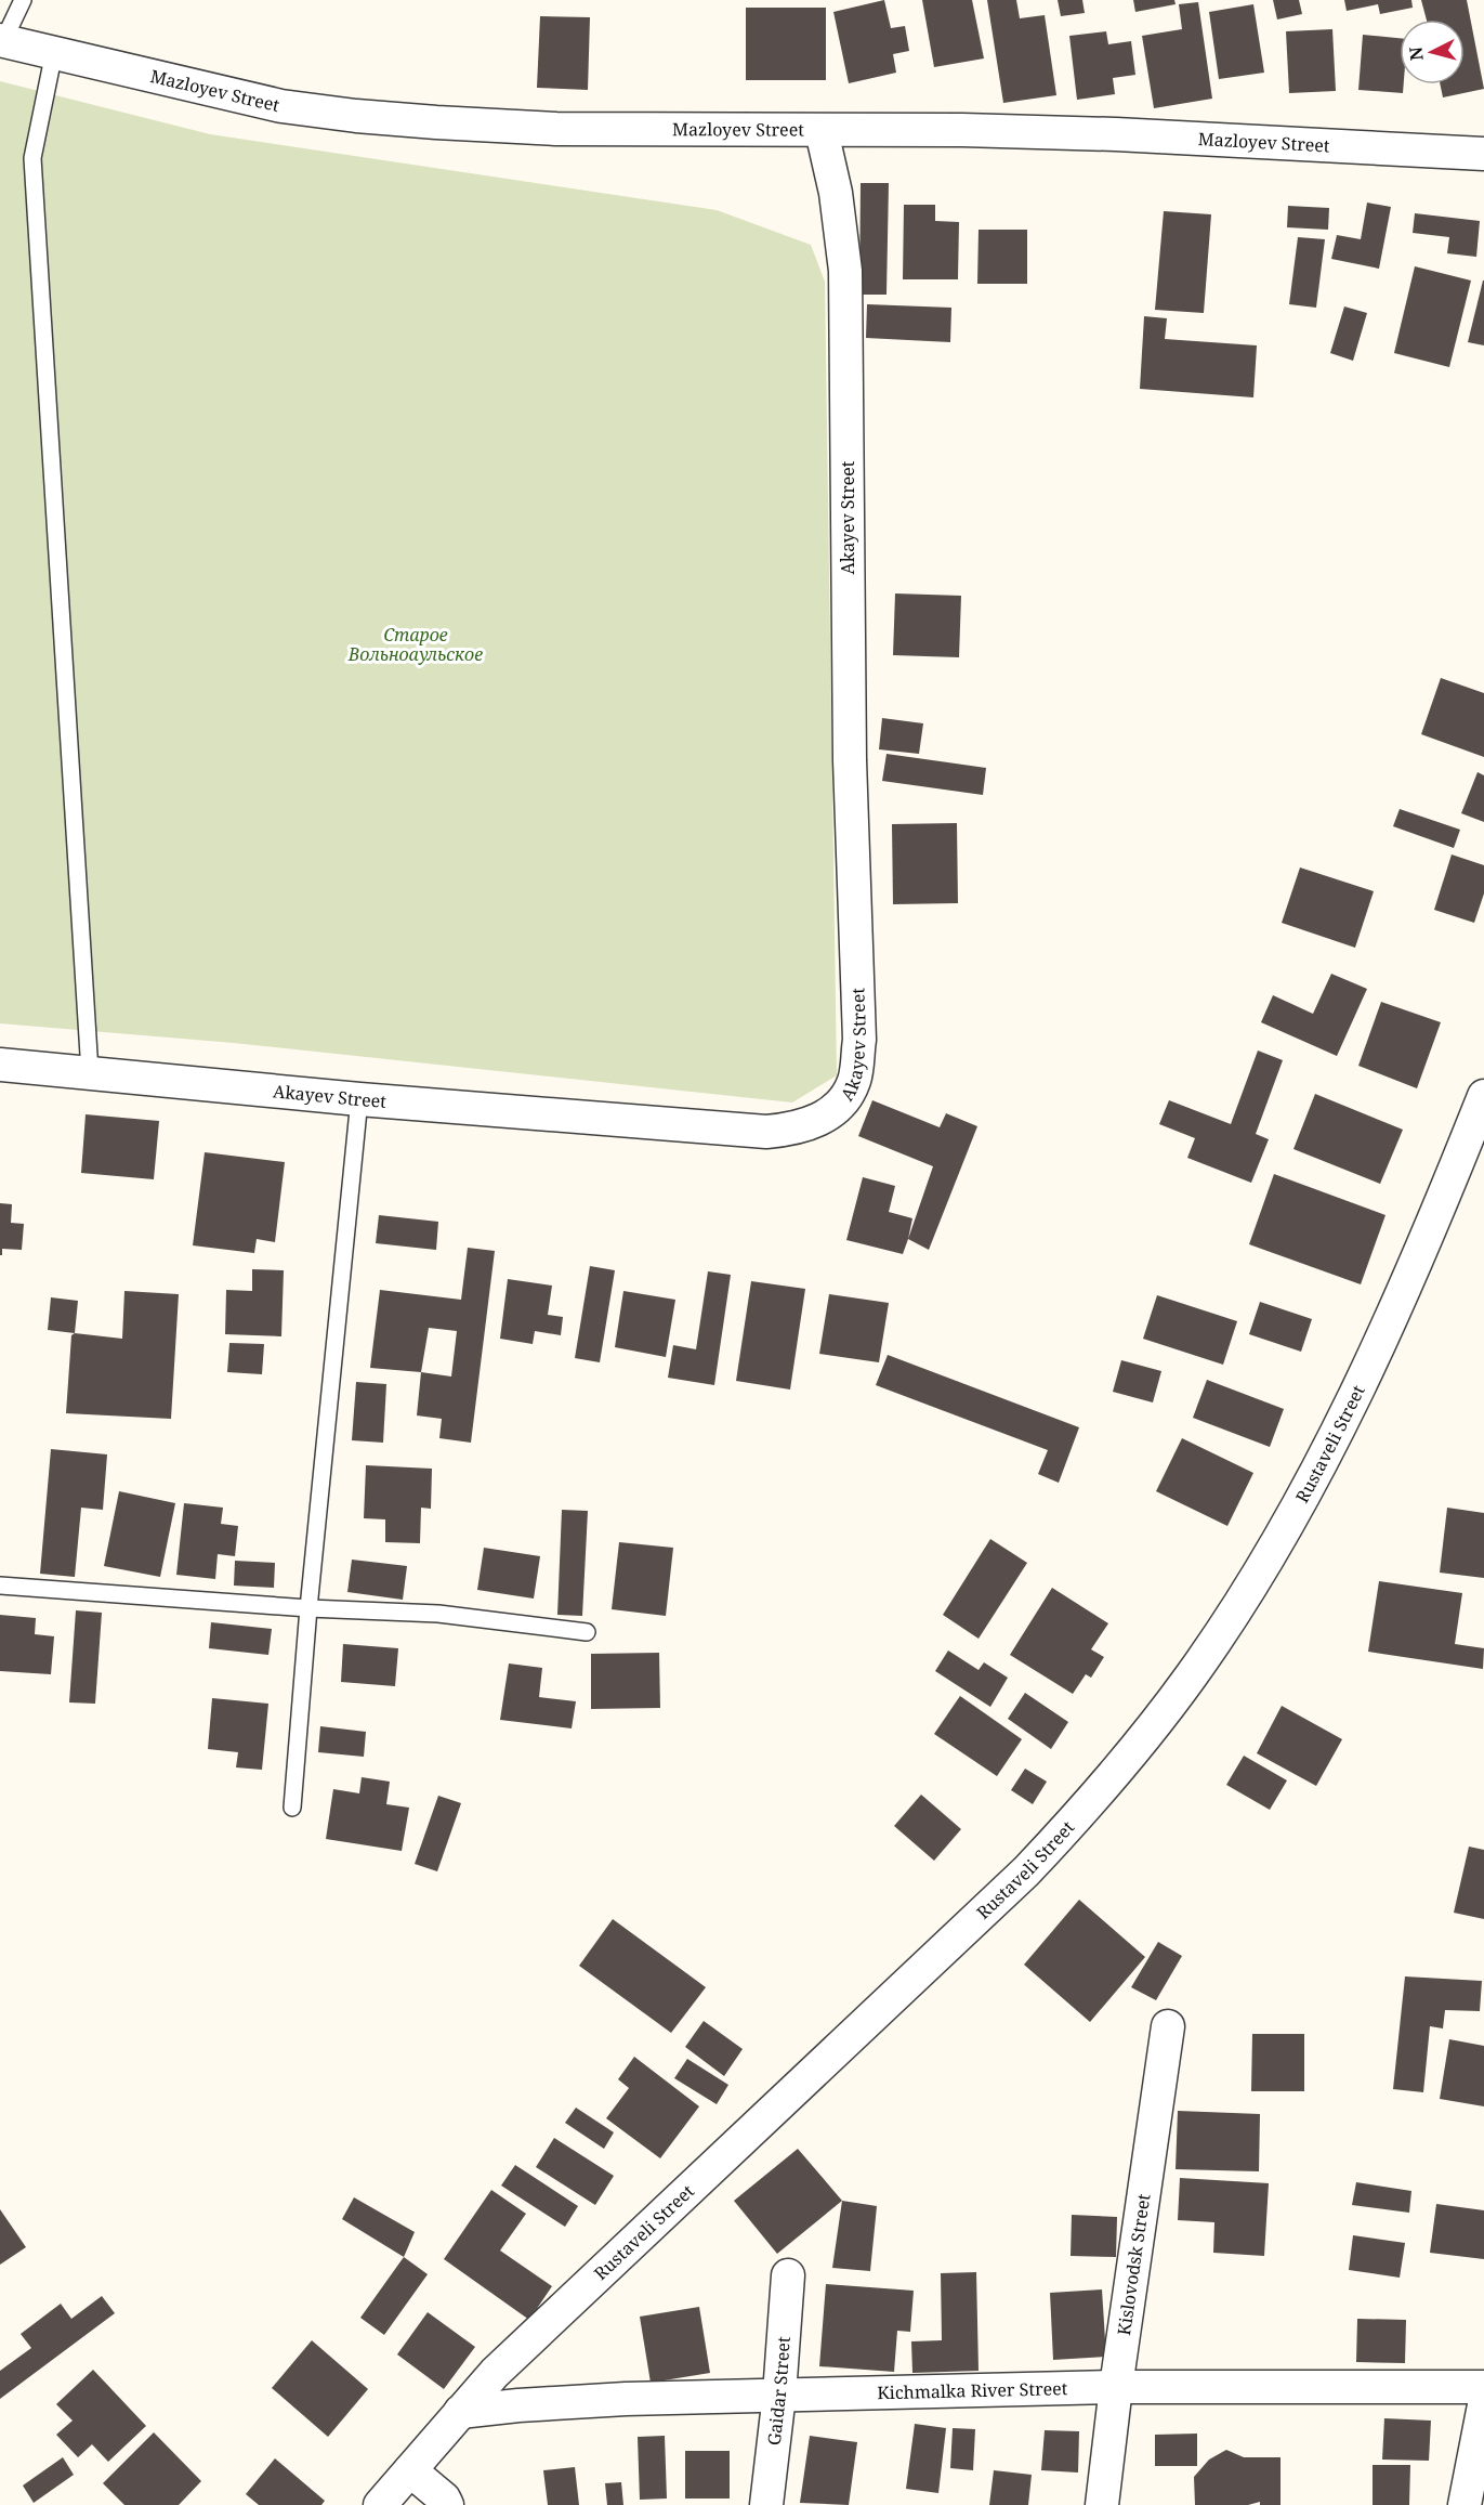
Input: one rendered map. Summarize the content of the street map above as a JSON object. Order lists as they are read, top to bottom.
{
  "streets": {
    "street": [
      "Mazloyev Street",
      "Akayev Street",
      "Rustaveli Street",
      "Kislovodsk Street",
      "Gaidar Street",
      "Kichmalka River Street"
    ]
  },
  "crossings": [
    ["Mazloyev Street", "Akayev Street"],
    ["Rustaveli Street", "Kichmalka River Street"],
    ["Kislovodsk Street", "Kichmalka River Street"],
    ["Gaidar Street", "Kichmalka River Street"]
  ],
  "parks": ["Старое Вольноаульское"],
  "north": "left"
}
